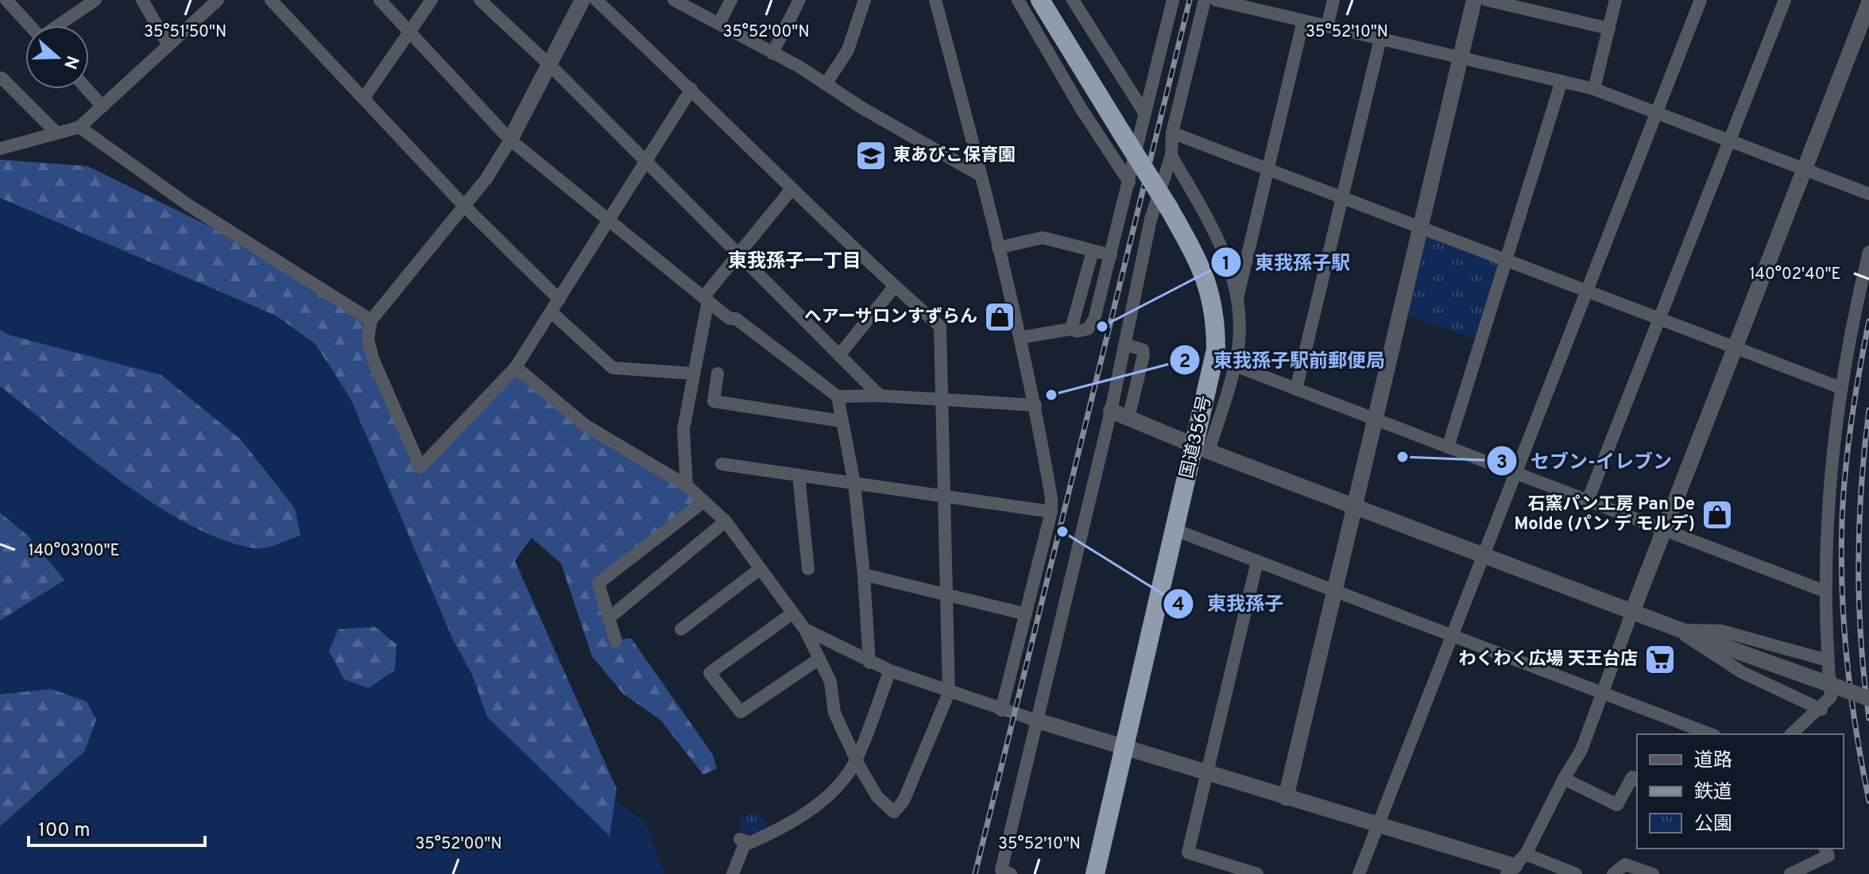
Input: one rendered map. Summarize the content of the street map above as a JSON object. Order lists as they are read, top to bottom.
{
  "streets": {
    "highway": ["国道356号"]
  },
  "districts": ["東我孫子一丁目"],
  "places": {
    "school or university": ["東あびこ保育園"],
    "shop": ["ヘアーサロンすずらん", "石窯パン工房 Pan De Molde (パン デ モルデ)"],
    "other": [
      "東我孫子駅",
      "東我孫子駅前郵便局",
      "セブン-イレブン",
      "東我孫子"
    ],
    "supermarket": ["わくわく広場 天王台店"]
  },
  "legend": ["道路", "鉄道", "公園"],
  "scale_bar": "100 m",
  "north": "right",
  "coordinates": [
    "35°51'50\"N",
    "35°52'00\"N",
    "35°52'10\"N",
    "140°02'40\"E",
    "140°03'00\"E"
  ]
}
